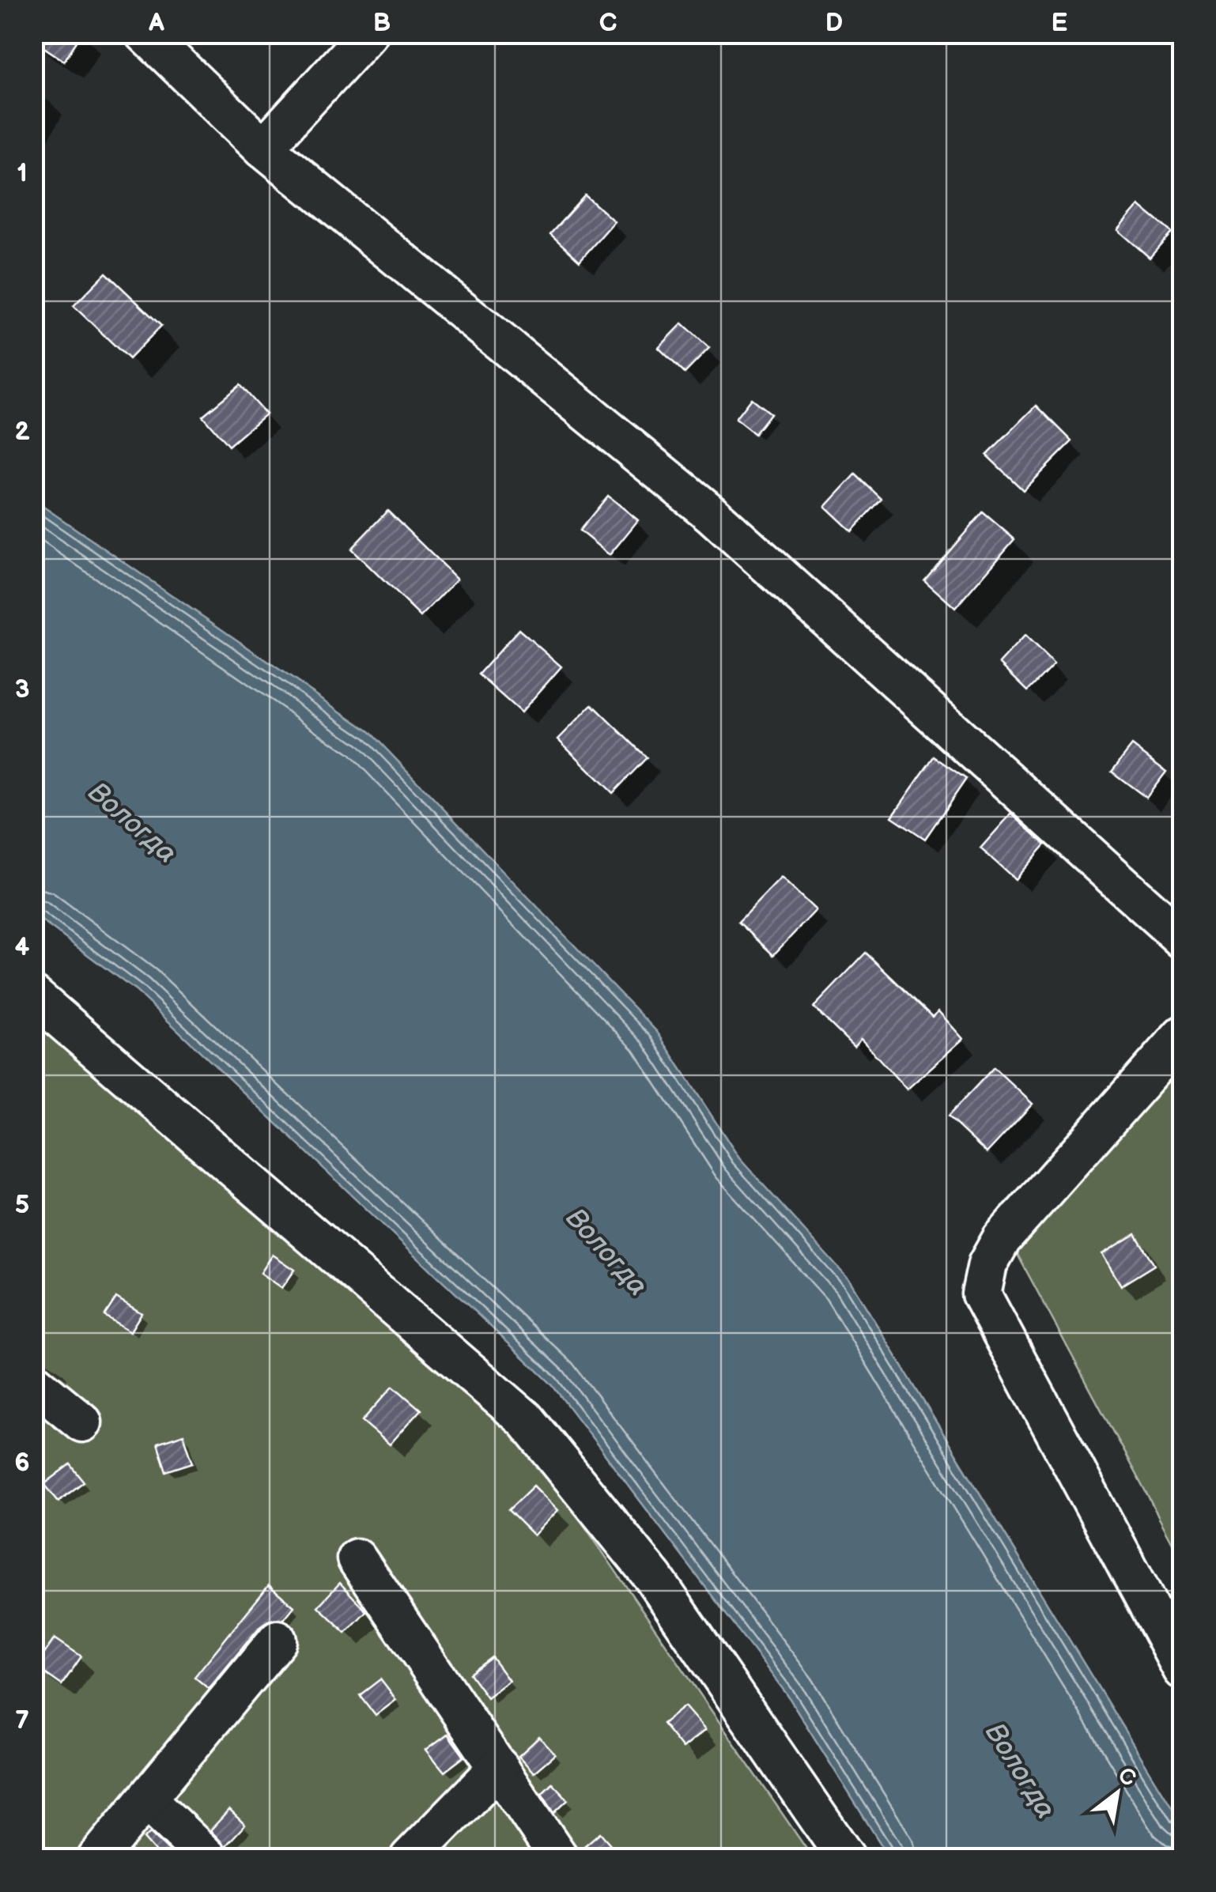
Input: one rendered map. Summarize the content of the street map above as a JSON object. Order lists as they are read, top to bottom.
{
  "water": ["Вологда"],
  "north": "top right",
  "grid": {
    "columns": [
      "A",
      "B",
      "C",
      "D",
      "E"
    ],
    "rows": [
      "1",
      "2",
      "3",
      "4",
      "5",
      "6",
      "7"
    ]
  }
}
